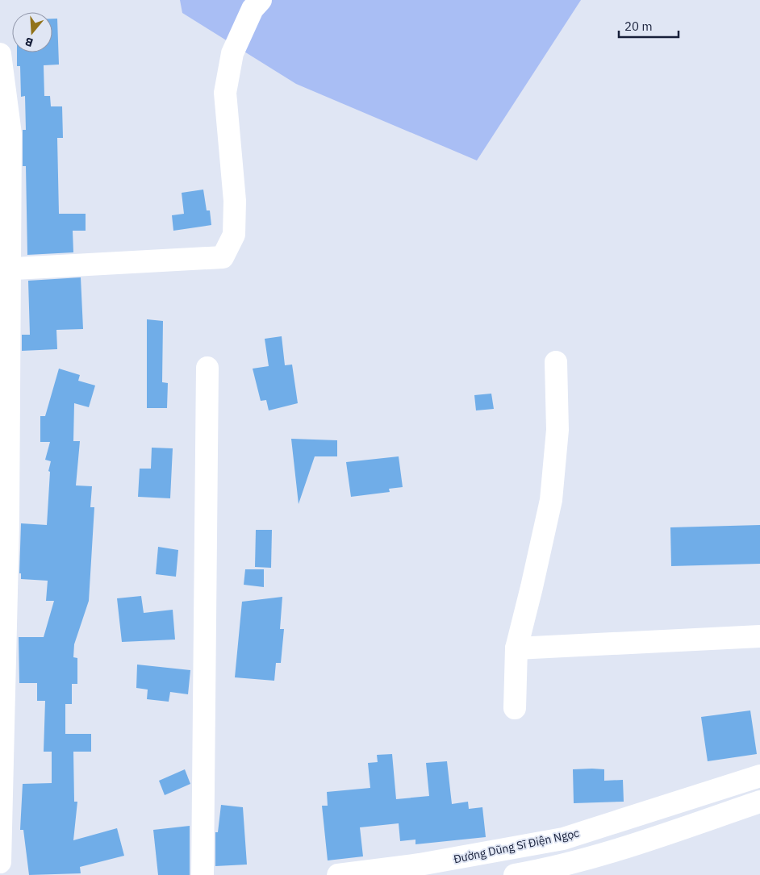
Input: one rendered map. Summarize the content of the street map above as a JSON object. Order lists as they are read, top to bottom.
{
  "streets": {
    "street": ["Đường Dũng Sĩ Điện Ngọc"]
  },
  "scale_bar": "20 m",
  "north": "bottom"
}
